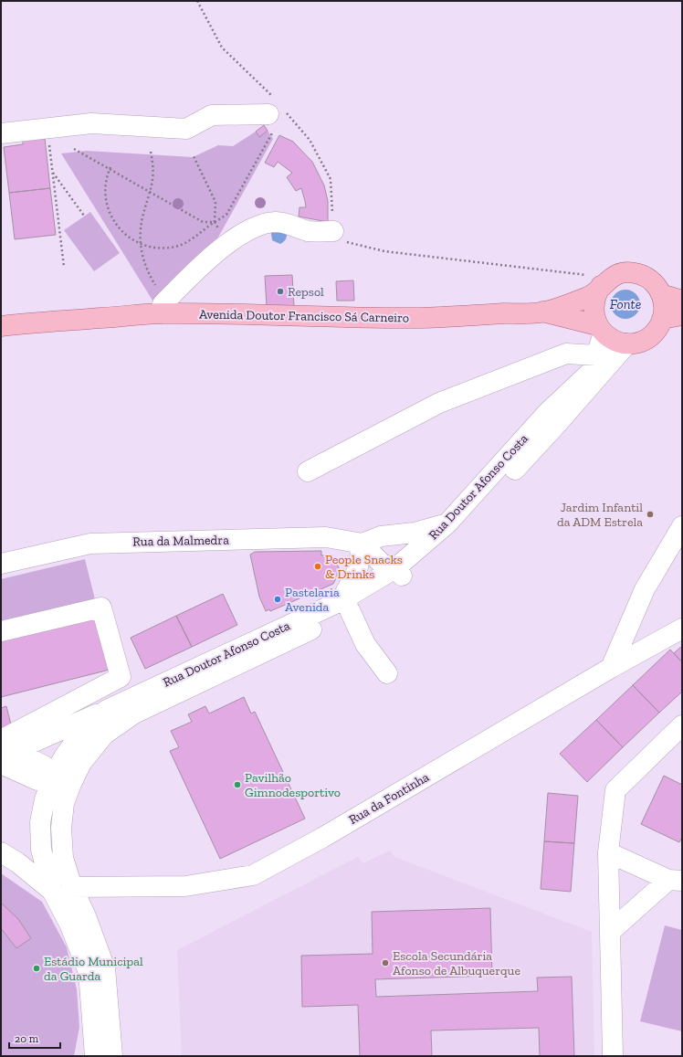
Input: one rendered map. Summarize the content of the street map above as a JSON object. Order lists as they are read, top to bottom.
{
  "streets": {
    "main road": ["Avenida Doutor Francisco Sá Carneiro"],
    "street": ["Rua Doutor Afonso Costa", "Rua da Malmedra", "Rua da Fontinha"]
  },
  "crossings": [
    ["Avenida Doutor Francisco Sá Carneiro", "Rua Doutor Afonso Costa"],
    ["Rua Doutor Afonso Costa", "Rua da Fontinha"]
  ],
  "water": ["Fonte"],
  "places": [
    "Repsol",
    "Jardim Infantil da ADM Estrela",
    "People Snacks & Drinks",
    "Pastelaria Avenida",
    "Pavilhão Gimnodesportivo",
    "Escola Secundária Afonso de Albuquerque",
    "Estádio Municipal da Guarda"
  ],
  "scale_bar": "20 m"
}
